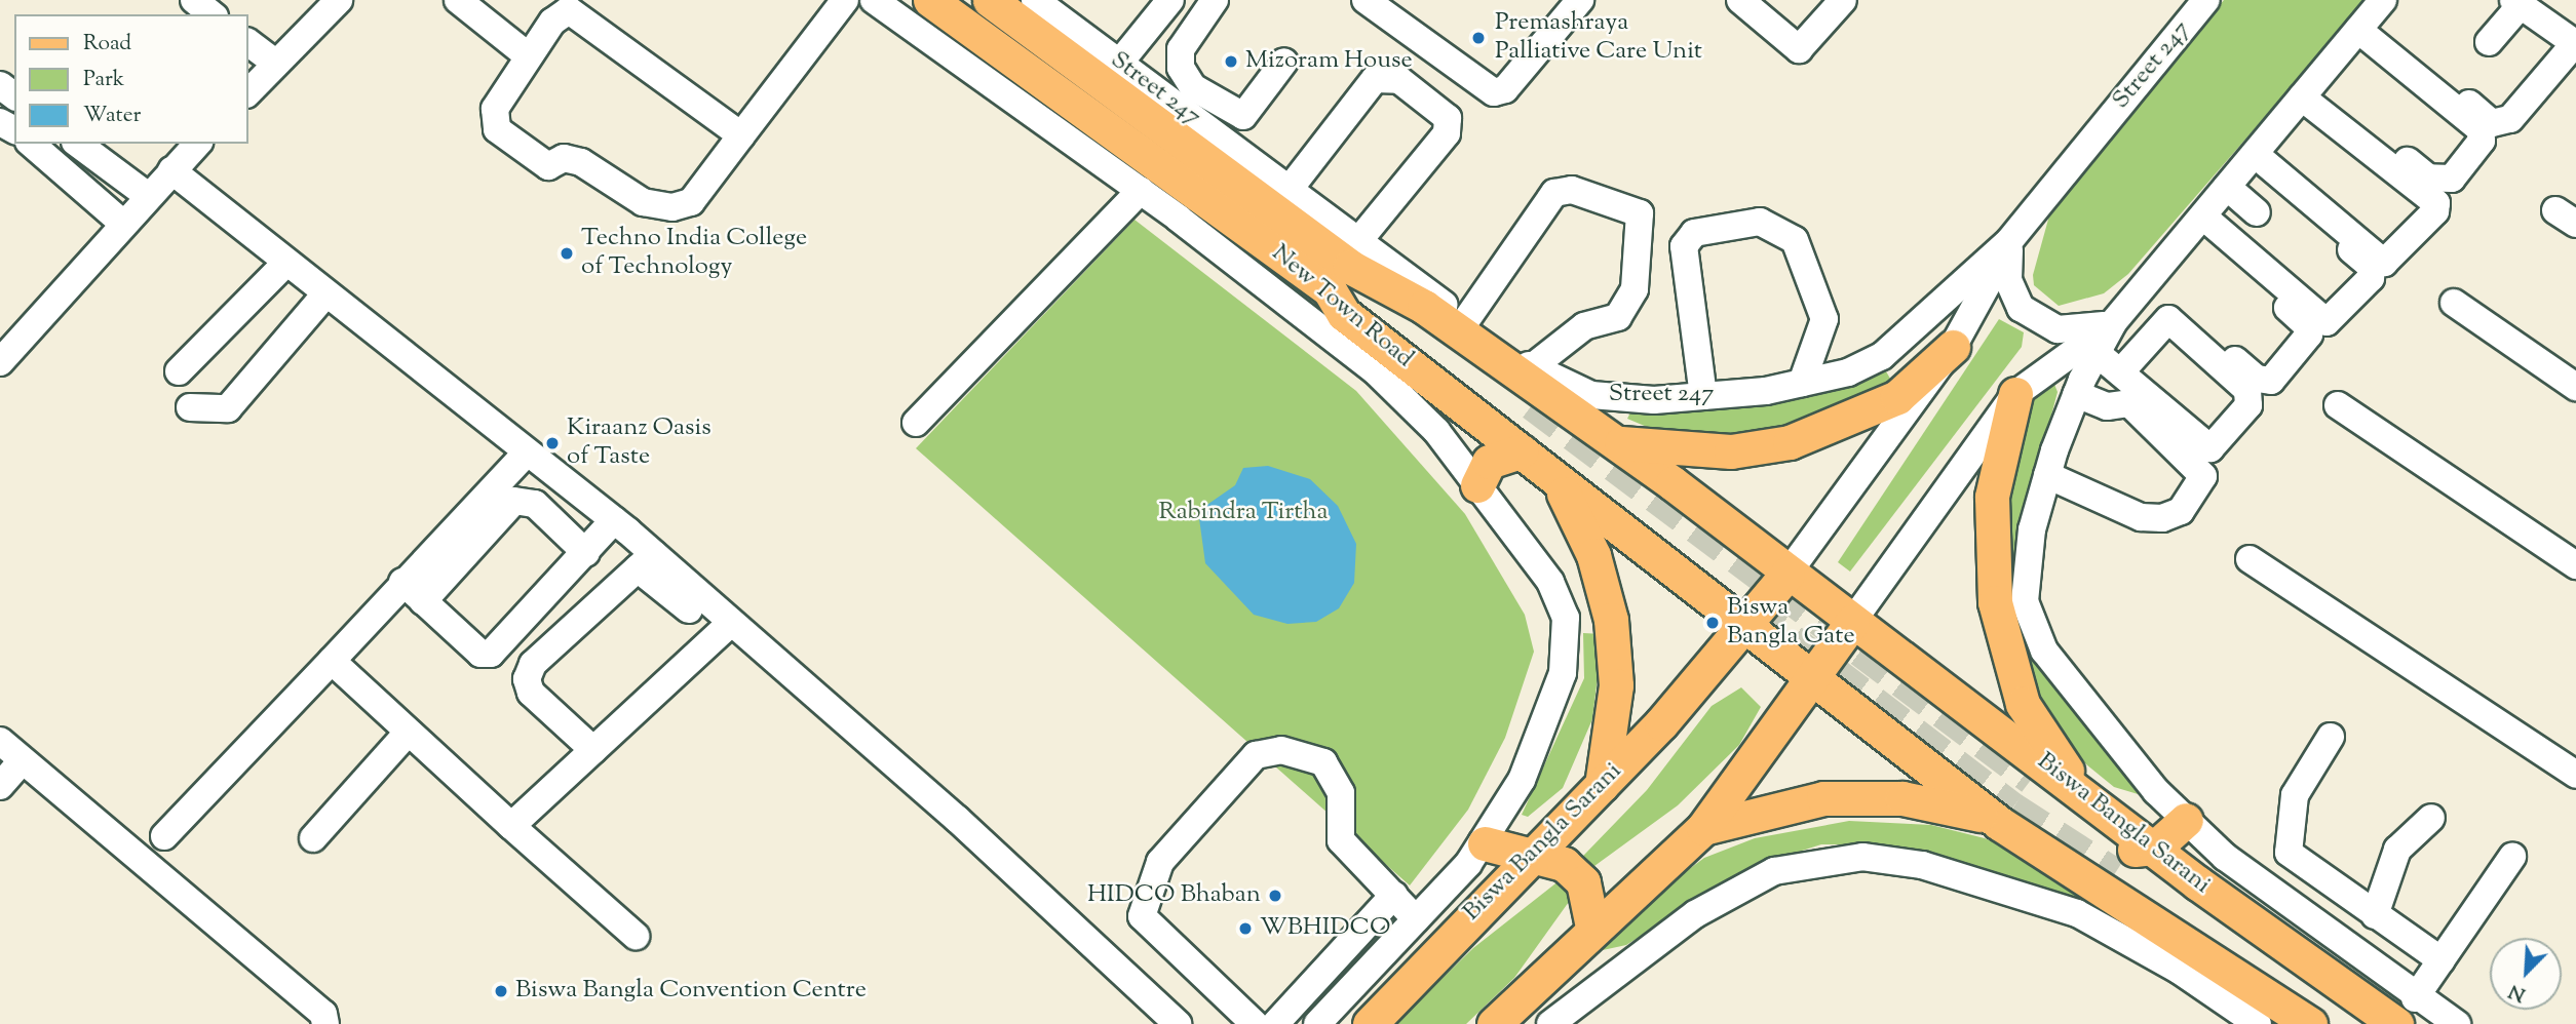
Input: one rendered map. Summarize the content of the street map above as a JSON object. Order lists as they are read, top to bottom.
{
  "streets": {
    "main road": ["New Town Road", "Biswa Bangla Sarani"],
    "street": ["Street 247"]
  },
  "crossings": [
    ["Street 247", "New Town Road"],
    ["Street 247", "Biswa Bangla Sarani"],
    ["New Town Road", "Biswa Bangla Sarani"]
  ],
  "parks": ["Rabindra Tirtha"],
  "places": [
    "Premashraya Palliative Care Unit",
    "Mizoram House",
    "Techno India College of Technology",
    "Kiraanz Oasis of Taste",
    "Biswa Bangla Gate",
    "HIDCO Bhaban",
    "WBHIDCO",
    "Biswa Bangla Convention Centre"
  ],
  "legend": ["Road", "Park", "Water"],
  "north": "bottom left"
}
